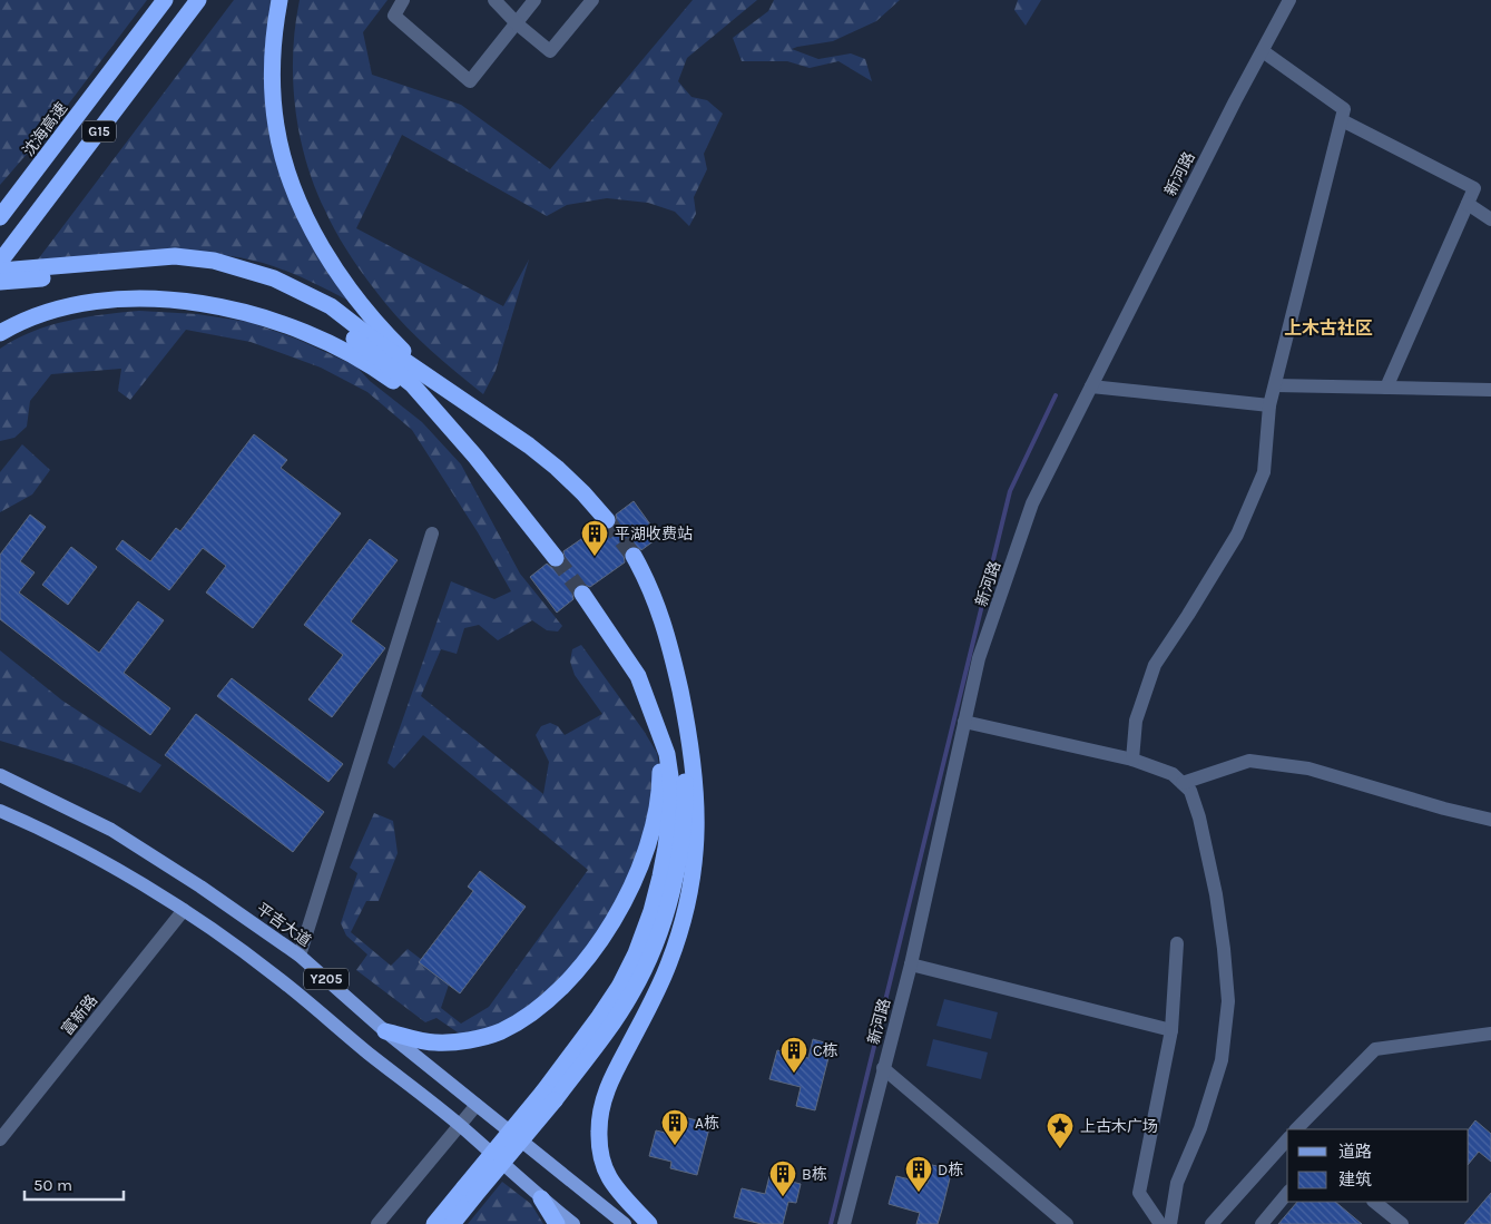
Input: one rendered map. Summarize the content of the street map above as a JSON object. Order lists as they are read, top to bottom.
{
  "streets": {
    "highway": ["沈海高速", "G15"],
    "main road": ["平吉大道", "Y205"],
    "street": ["新河路", "富新路"]
  },
  "crossings": [
    ["沈海高速", "G15"],
    ["Y205", "富新路"]
  ],
  "districts": ["上木古社区"],
  "places": {
    "building": [
      "平湖收费站",
      "C栋",
      "A栋",
      "D栋",
      "B栋"
    ],
    "place": ["上古木广场"]
  },
  "legend": ["道路", "建筑"],
  "scale_bar": "50 m"
}
